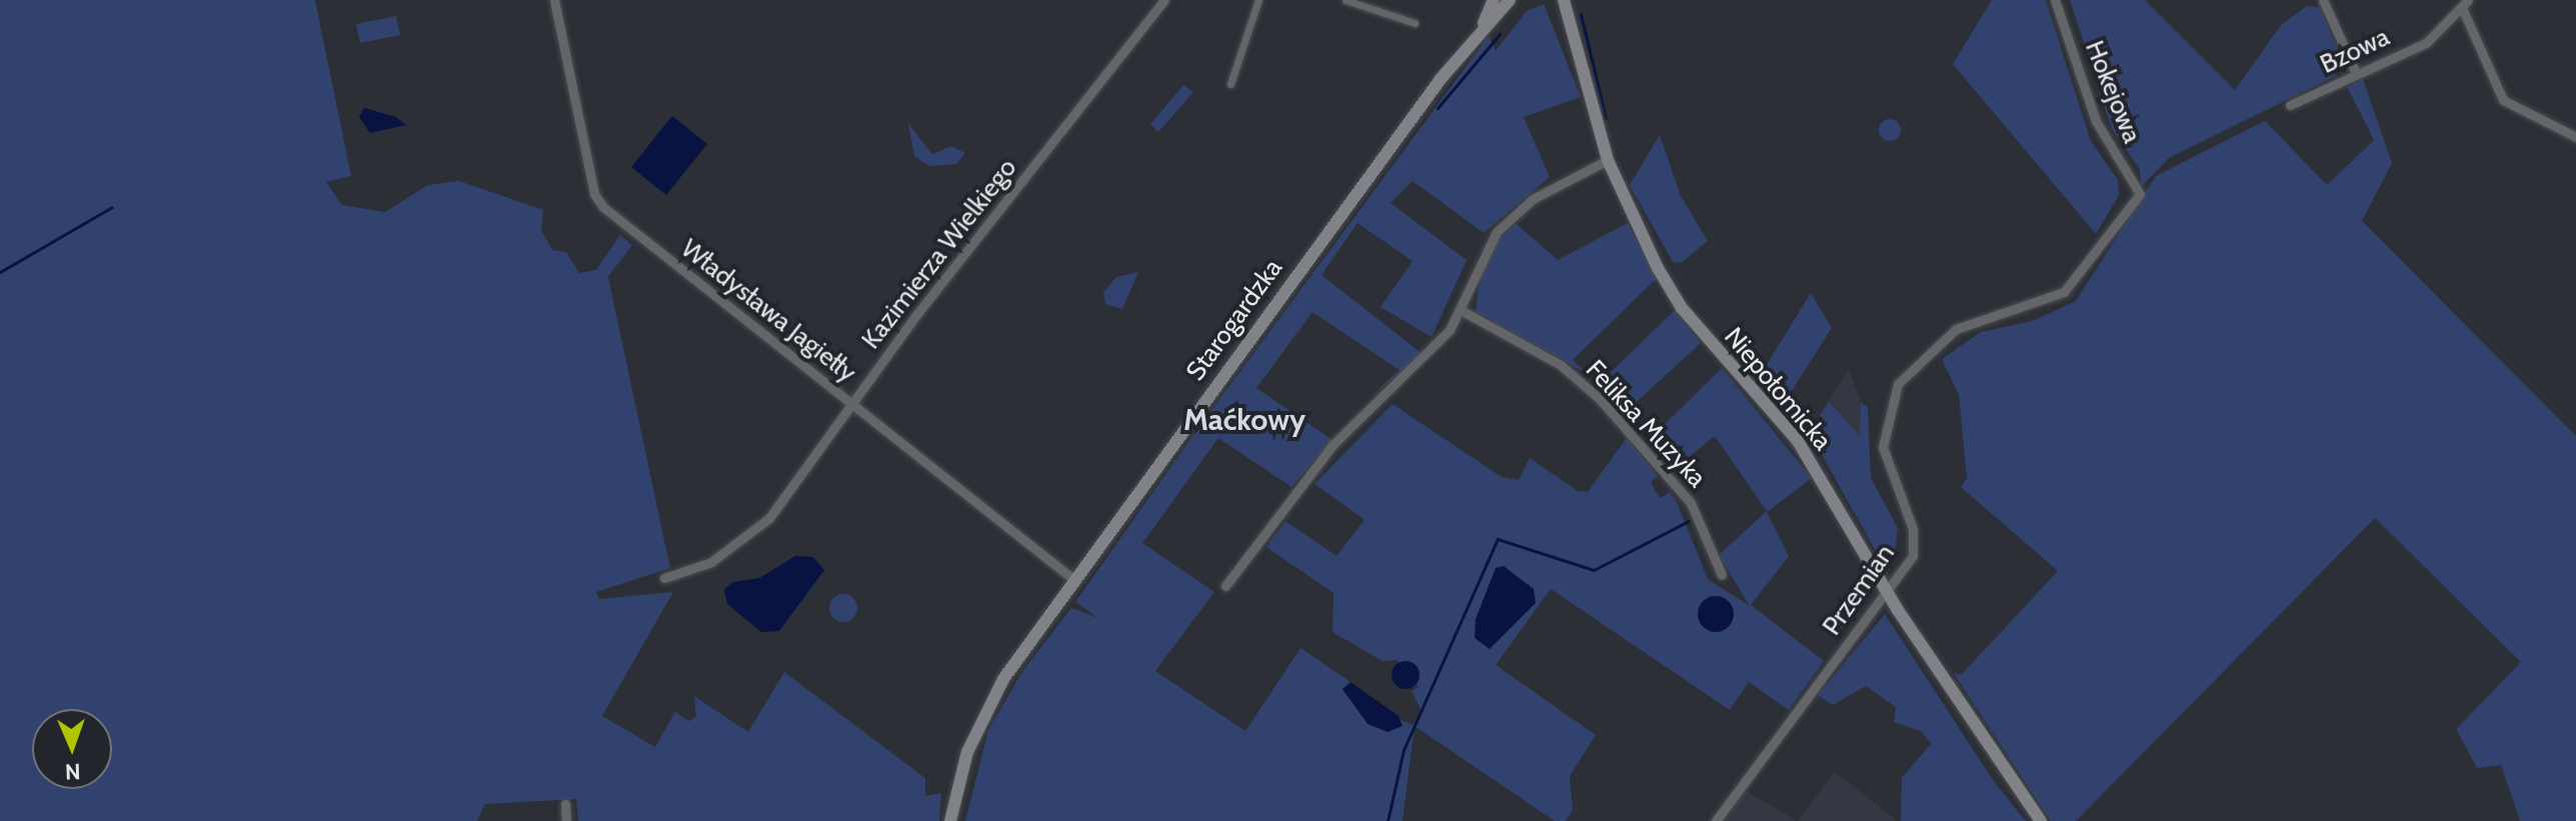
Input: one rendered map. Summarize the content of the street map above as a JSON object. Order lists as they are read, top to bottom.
{
  "streets": {
    "main road": ["Starogardzka", "Niepołomicka"],
    "street": [
      "Bzowa",
      "Hokejowa",
      "Kazimierza Wielkiego",
      "Władysława Jagiełły",
      "Feliksa Muzyka",
      "Przemian"
    ]
  },
  "crossings": [
    ["Hokejowa", "Przemian"],
    ["Kazimierza Wielkiego", "Władysława Jagiełły"],
    ["Władysława Jagiełły", "Starogardzka"],
    ["Niepołomicka", "Przemian"]
  ],
  "districts": ["Maćkowy"],
  "north": "bottom"
}
